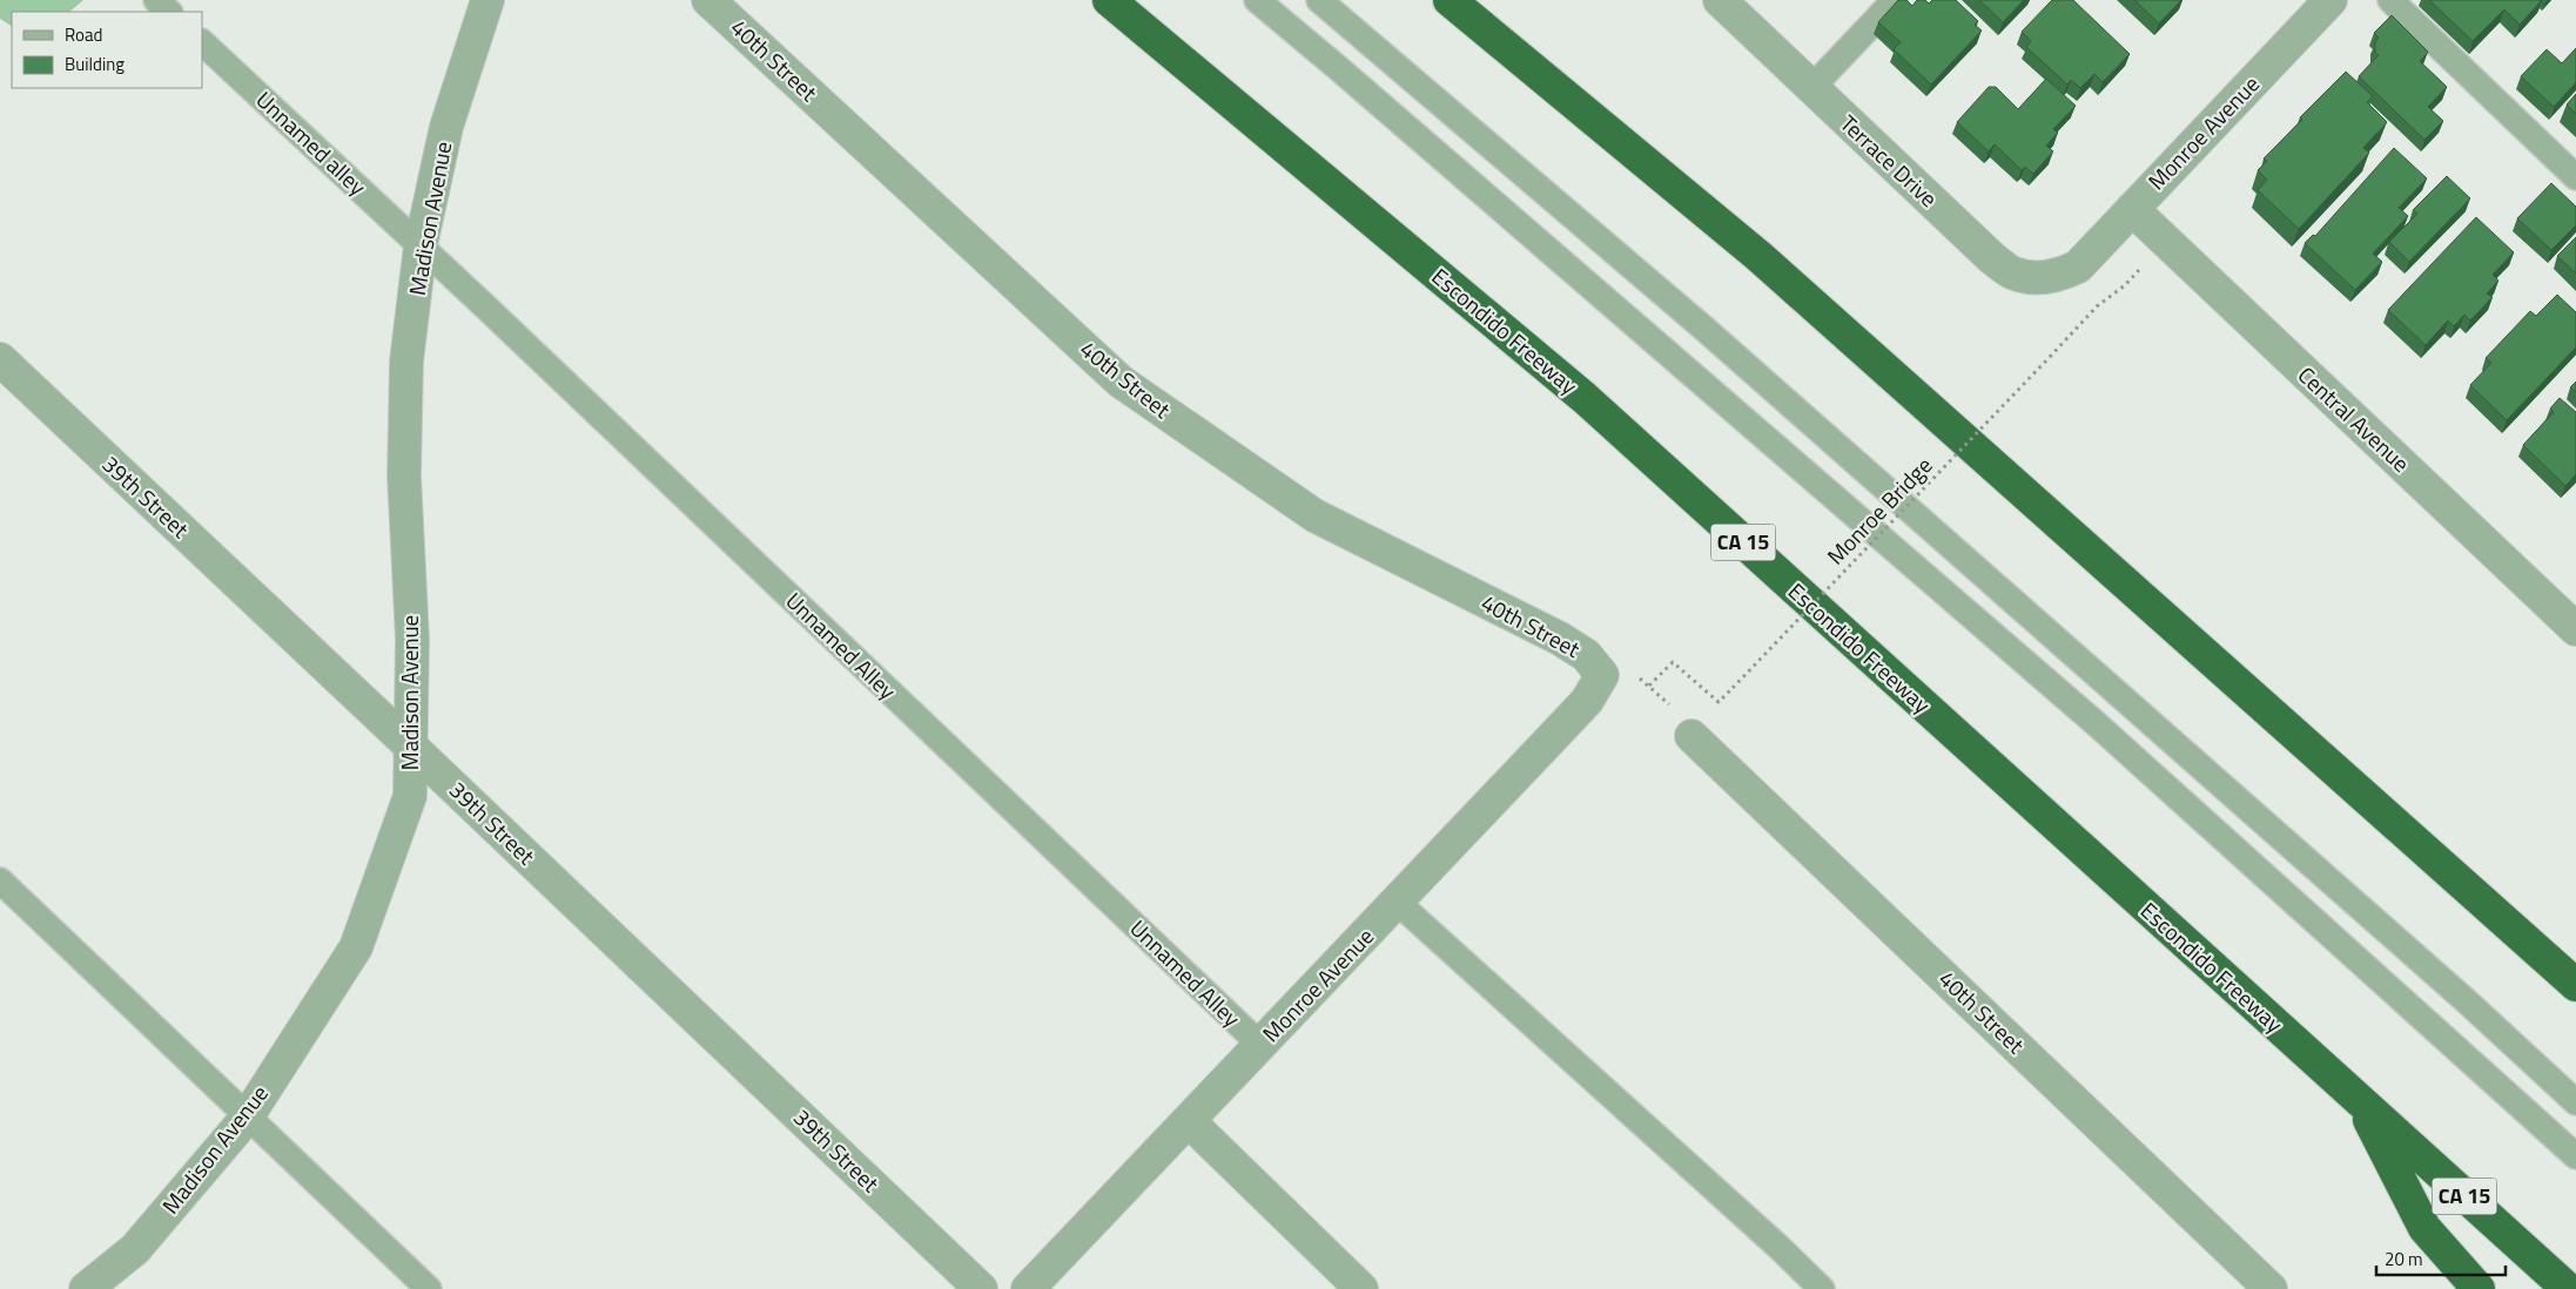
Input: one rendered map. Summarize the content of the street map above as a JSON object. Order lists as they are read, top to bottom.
{
  "streets": {
    "highway": ["Escondido Freeway", "CA 15"],
    "street": [
      "40th Street",
      "Monroe Avenue",
      "Terrace Drive",
      "Madison Avenue",
      "Central Avenue",
      "39th Street"
    ],
    "lane": ["Unnamed alley", "Unnamed Alley"],
    "path": ["Monroe Bridge"]
  },
  "crossings": [
    ["40th Street", "Monroe Avenue"],
    ["Monroe Avenue", "Terrace Drive"],
    ["Monroe Avenue", "Central Avenue"],
    ["Monroe Avenue", "Unnamed Alley"],
    ["Unnamed alley", "Madison Avenue"],
    ["Unnamed alley", "Unnamed Alley"],
    ["Madison Avenue", "39th Street"],
    ["Madison Avenue", "Unnamed Alley"]
  ],
  "legend": ["Road", "Building"],
  "scale_bar": "20 m"
}
